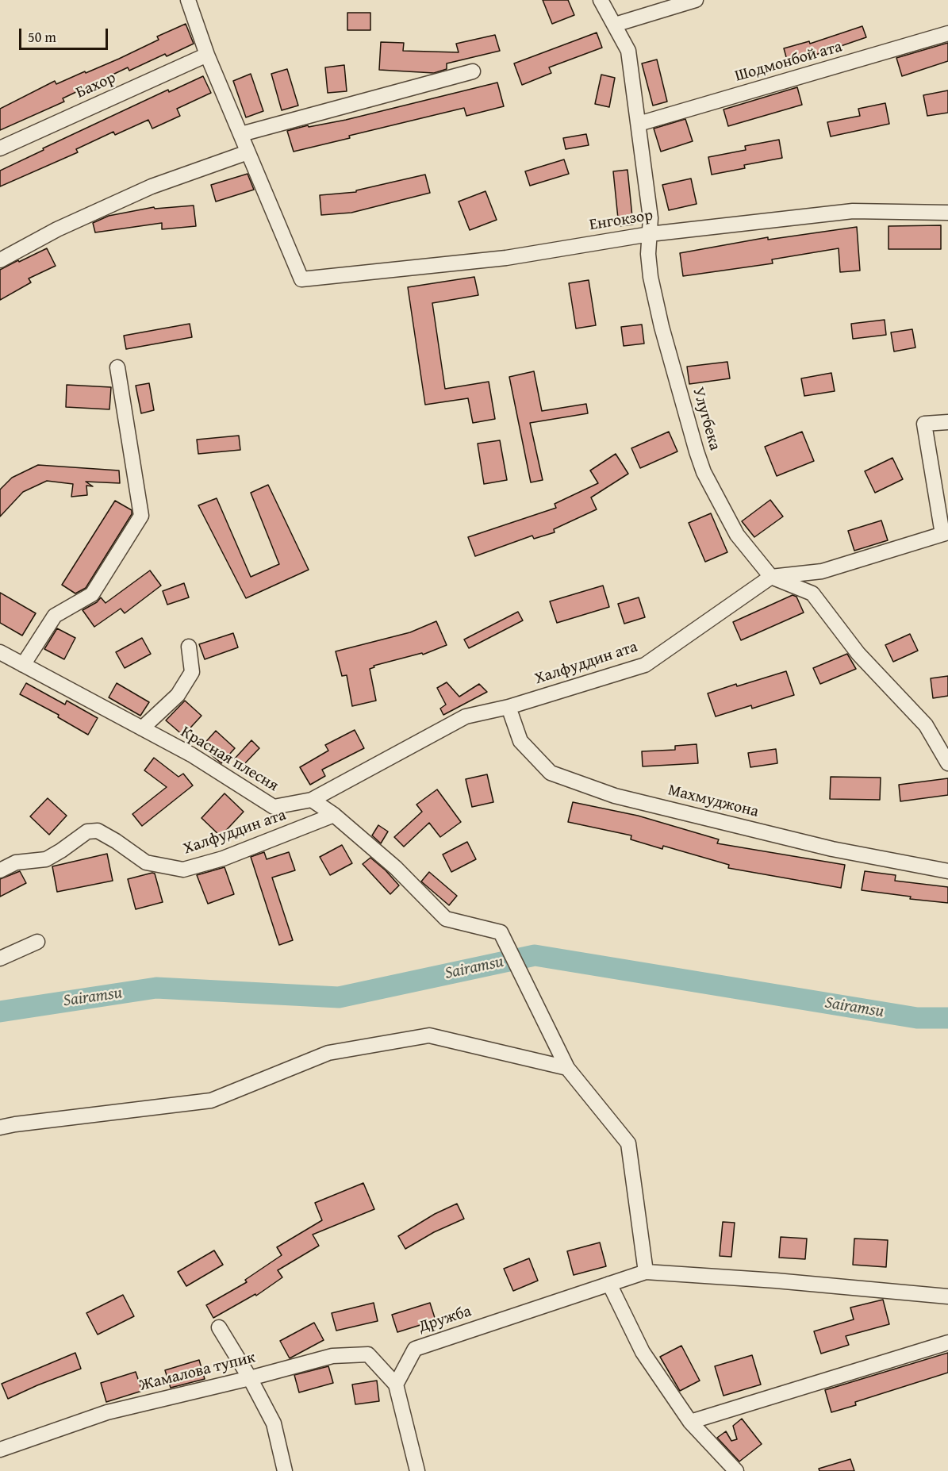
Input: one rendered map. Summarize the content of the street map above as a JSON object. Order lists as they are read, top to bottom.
{
  "streets": {
    "street": [
      "Шодмонбой ата",
      "Бахор",
      "Енгокзор",
      "Улугбека",
      "Халфуддин ата",
      "Красная плесня",
      "Махмуджона",
      "Дружба",
      "Жамалова тупик"
    ]
  },
  "crossings": [
    ["Шодмонбой ата", "Улугбека"],
    ["Енгокзор", "Улугбека"],
    ["Улугбека", "Халфуддин ата"],
    ["Халфуддин ата", "Красная плесня"],
    ["Халфуддин ата", "Махмуджона"],
    ["Дружба", "Жамалова тупик"]
  ],
  "water": ["Sairamsu"],
  "scale_bar": "50 m"
}
